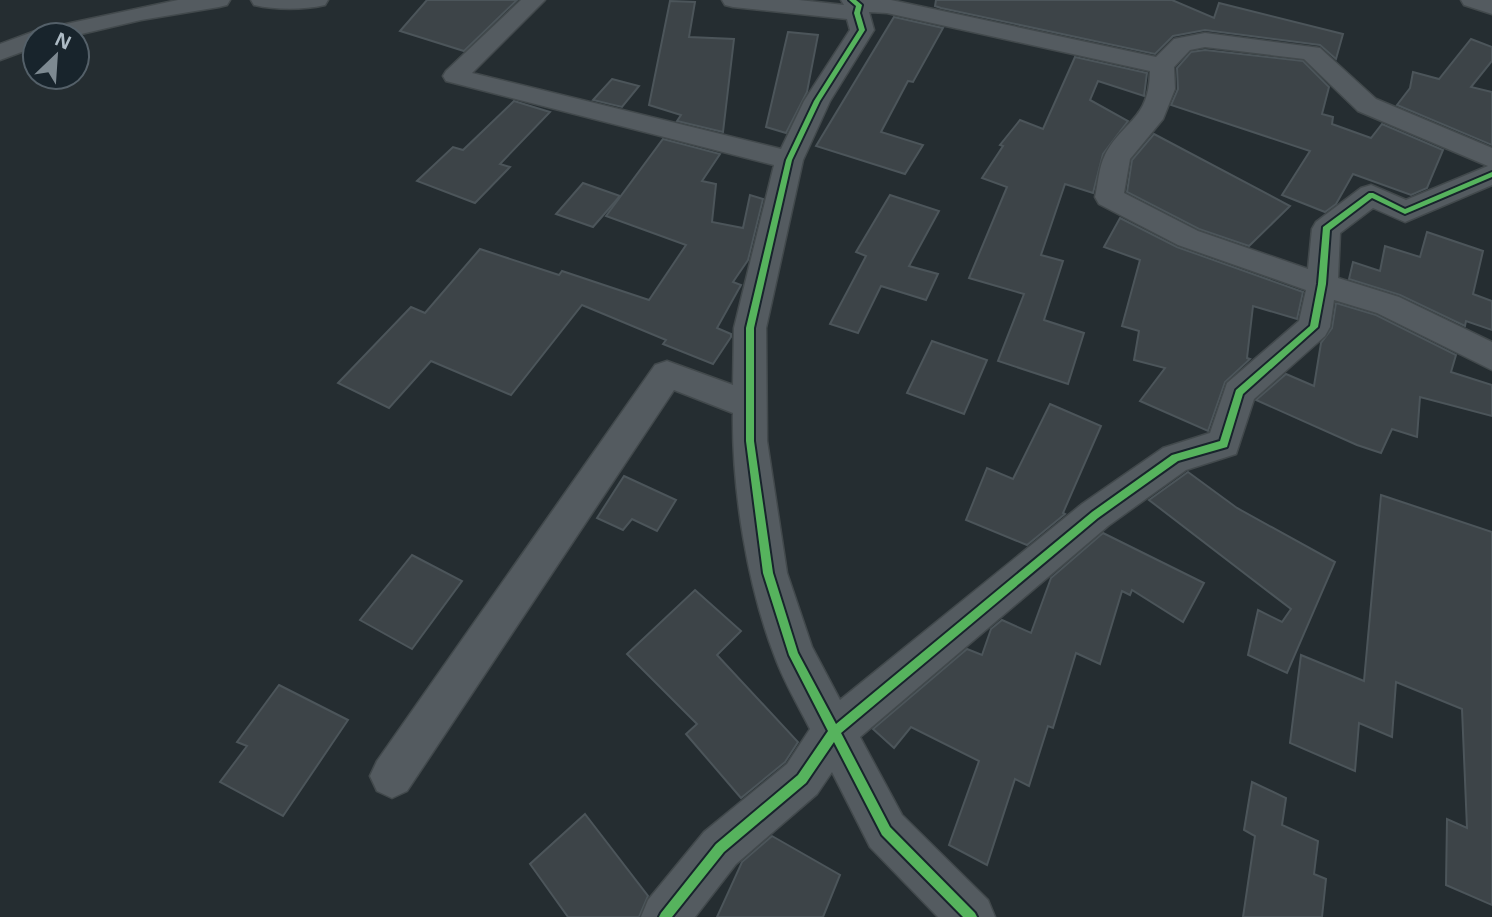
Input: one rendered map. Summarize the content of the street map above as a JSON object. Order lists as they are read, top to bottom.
{
  "north": "top right"
}
